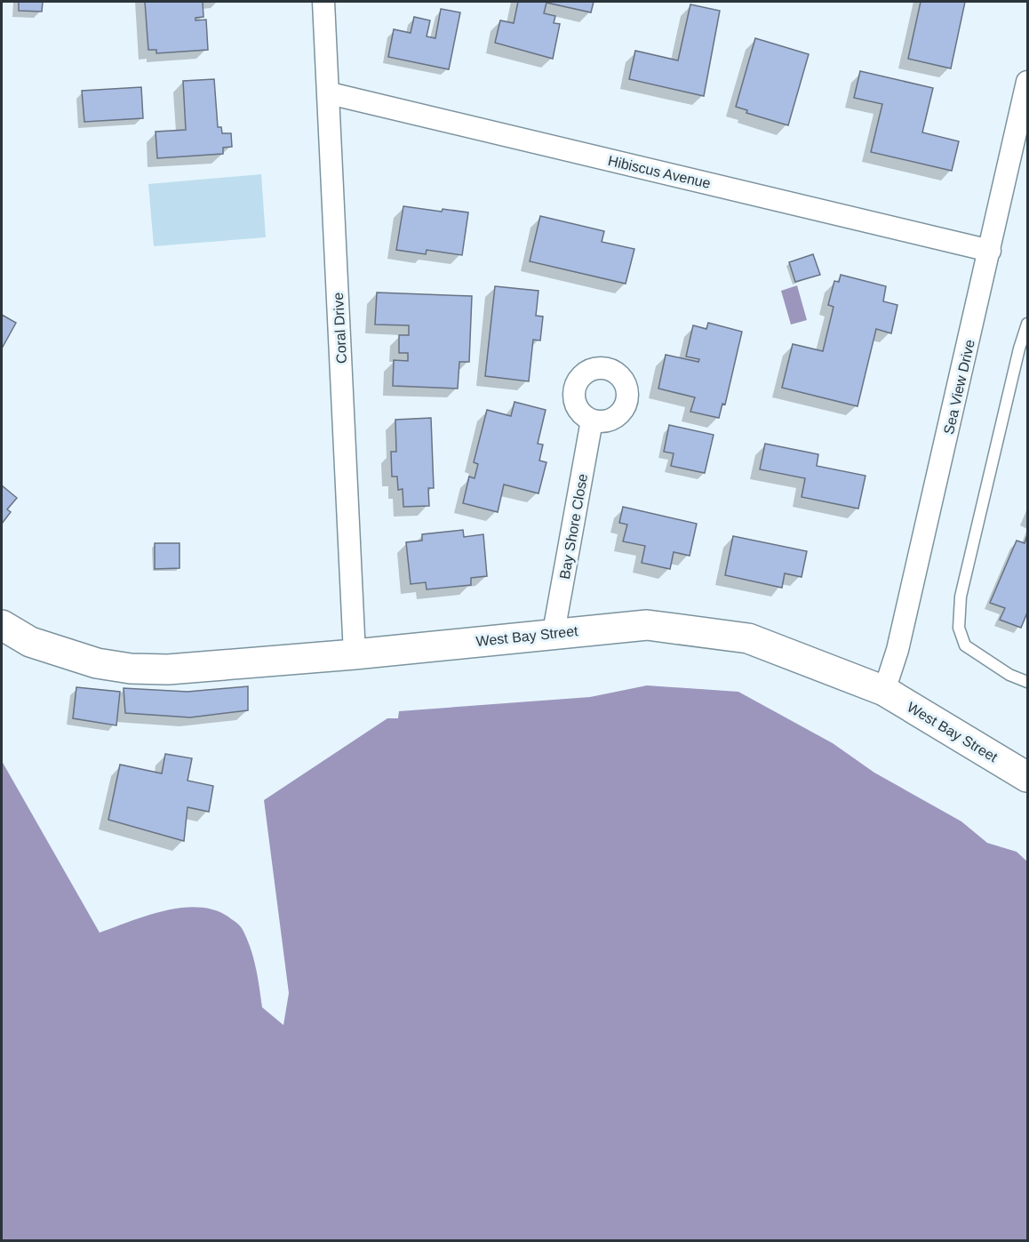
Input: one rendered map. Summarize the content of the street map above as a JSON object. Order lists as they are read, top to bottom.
{
  "streets": {
    "main road": ["West Bay Street"],
    "street": [
      "Hibiscus Avenue",
      "Coral Drive",
      "Sea View Drive",
      "Bay Shore Close"
    ]
  },
  "crossings": [
    ["Hibiscus Avenue", "Coral Drive"],
    ["Hibiscus Avenue", "Sea View Drive"],
    ["Coral Drive", "West Bay Street"],
    ["Sea View Drive", "West Bay Street"],
    ["Bay Shore Close", "West Bay Street"]
  ]
}
